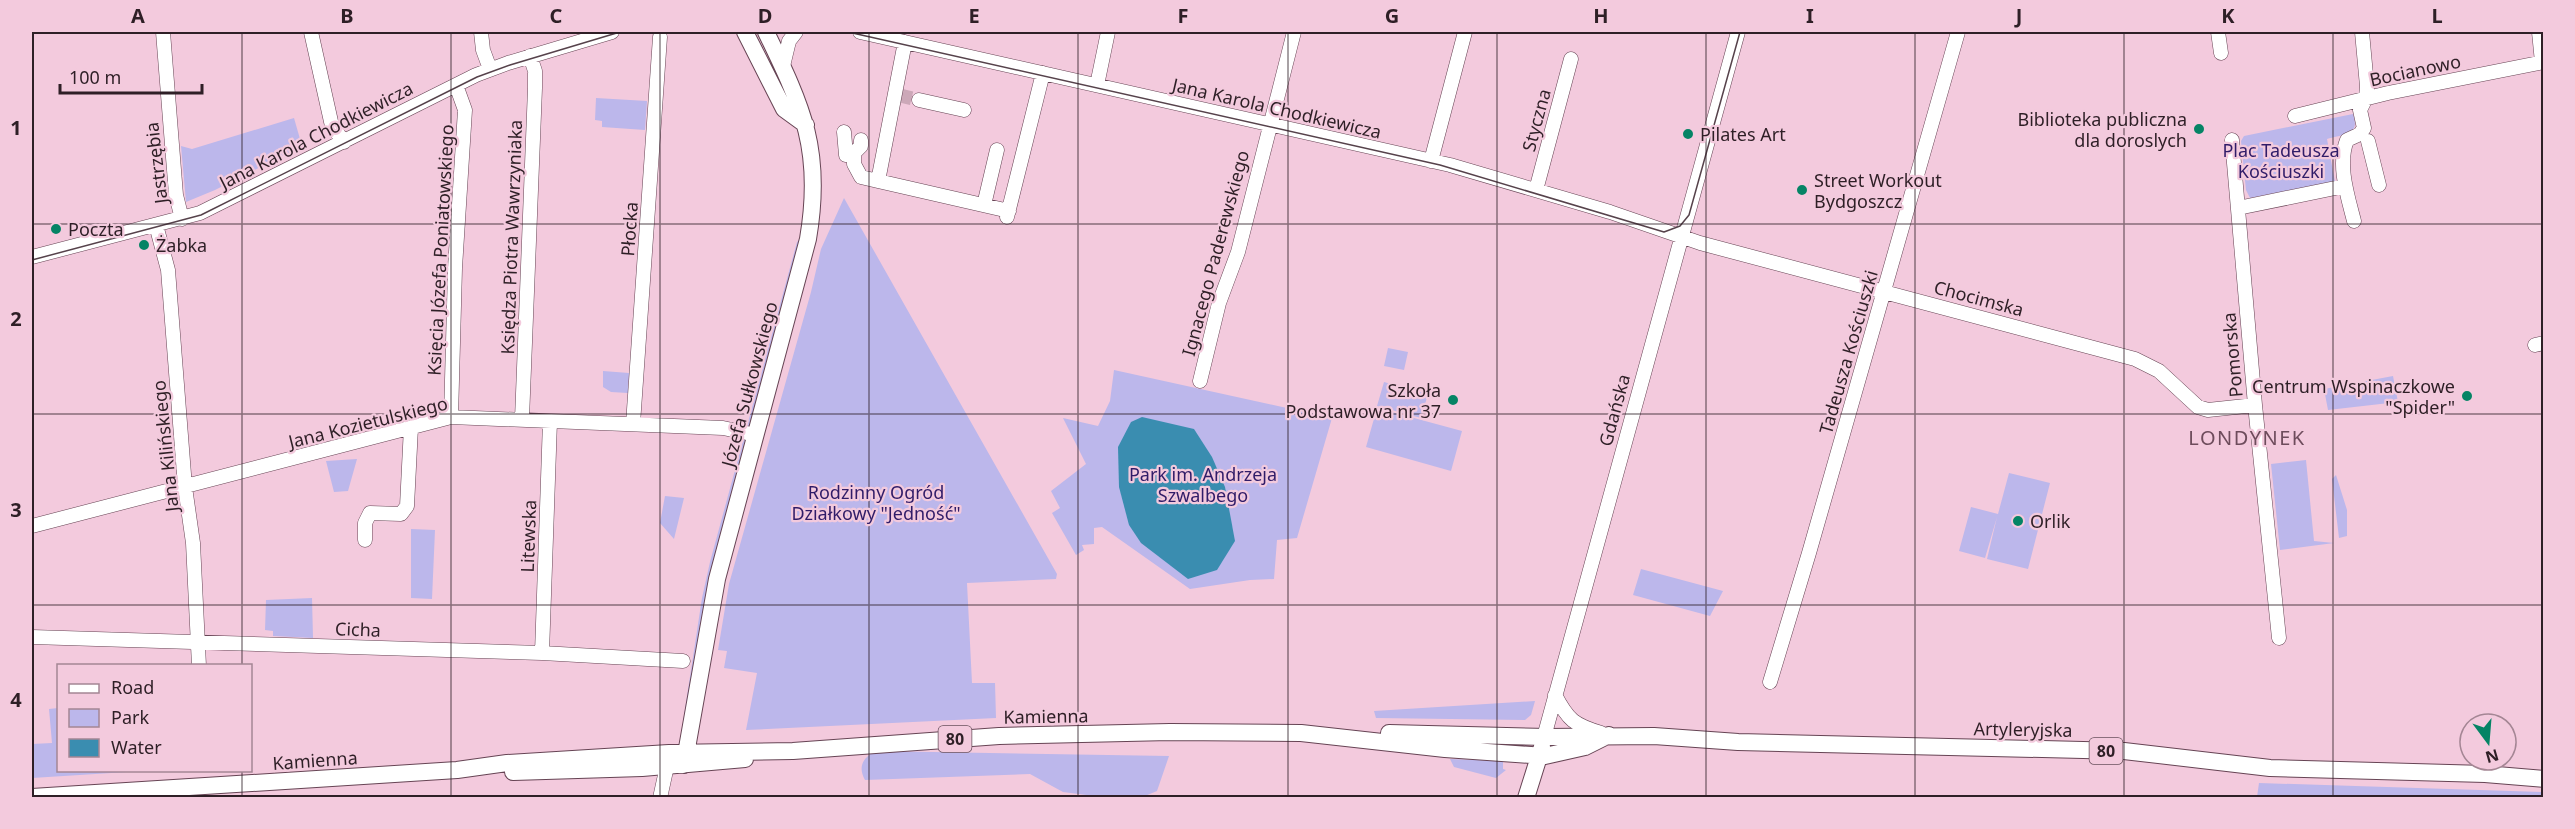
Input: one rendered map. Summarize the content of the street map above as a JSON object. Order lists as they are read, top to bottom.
{
  "streets": {
    "main road": [
      "Józefa Sułkowskiego",
      "Gdańska",
      "Kamienna",
      "Artyleryjska",
      "80"
    ],
    "street": [
      "Bocianowo",
      "Jana Karola Chodkiewicza",
      "Styczna",
      "Jastrzębia",
      "Płocka",
      "Księdza Piotra Wawrzyniaka",
      "Księcia Józefa Poniatowskiego",
      "Ignacego Paderewskiego",
      "Chocimska",
      "Tadeusza Kościuszki",
      "Pomorska",
      "Jana Kozietulskiego",
      "Jana Kilińskiego",
      "Litewska",
      "Cicha"
    ]
  },
  "crossings": [
    ["Jana Karola Chodkiewicza", "Styczna"],
    ["Jana Karola Chodkiewicza", "Jastrzębia"],
    ["Jana Karola Chodkiewicza", "Księdza Piotra Wawrzyniaka"],
    ["Jana Karola Chodkiewicza", "Księcia Józefa Poniatowskiego"],
    ["Jana Karola Chodkiewicza", "Ignacego Paderewskiego"],
    ["Jana Karola Chodkiewicza", "Chocimska"],
    ["Jana Karola Chodkiewicza", "Gdańska"],
    ["Jana Karola Chodkiewicza", "Jana Kilińskiego"],
    ["Płocka", "Jana Kozietulskiego"],
    ["Księdza Piotra Wawrzyniaka", "Jana Kozietulskiego"],
    ["Księcia Józefa Poniatowskiego", "Jana Kozietulskiego"],
    ["Chocimska", "Tadeusza Kościuszki"],
    ["Chocimska", "Pomorska"],
    ["Chocimska", "Gdańska"],
    ["Józefa Sułkowskiego", "Jana Kozietulskiego"],
    ["Józefa Sułkowskiego", "Kamienna"],
    ["Józefa Sułkowskiego", "80"],
    ["Gdańska", "Kamienna"],
    ["Gdańska", "Artyleryjska"],
    ["Jana Kozietulskiego", "Jana Kilińskiego"],
    ["Jana Kozietulskiego", "Litewska"],
    ["Jana Kilińskiego", "Cicha"],
    ["Litewska", "Cicha"],
    ["Kamienna", "Artyleryjska"],
    ["Kamienna", "80"]
  ],
  "districts": ["LONDYNEK"],
  "parks": ["Plac Tadeusza Kościuszki", "Park im. Andrzeja Szwalbego", "Rodzinny Ogród Działkowy \"Jedność\""],
  "places": [
    "Biblioteka publiczna dla doroslych",
    "Pilates Art",
    "Street Workout Bydgoszcz",
    "Poczta",
    "Żabka",
    "Centrum Wspinaczkowe \"Spider\"",
    "Szkoła Podstawowa nr 37",
    "Orlik"
  ],
  "legend": ["Road", "Park", "Water"],
  "scale_bar": "100 m",
  "north": "bottom",
  "grid": {
    "columns": [
      "A",
      "B",
      "C",
      "D",
      "E",
      "F",
      "G",
      "H",
      "I",
      "J",
      "K",
      "L"
    ],
    "rows": [
      "1",
      "2",
      "3",
      "4"
    ]
  }
}
